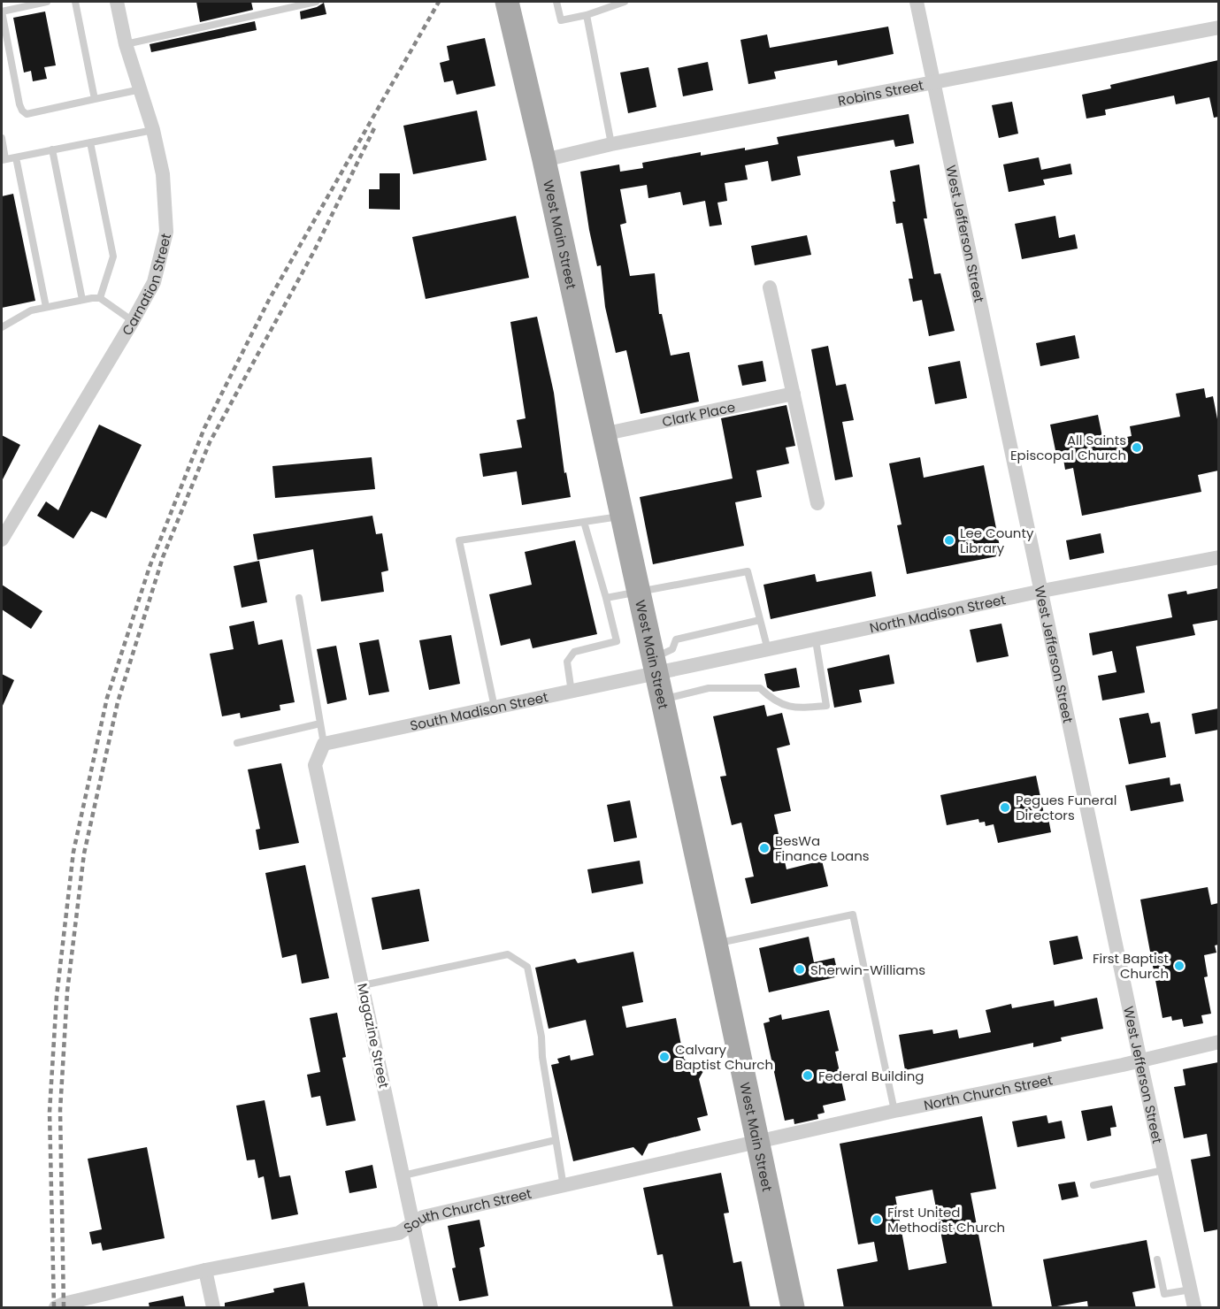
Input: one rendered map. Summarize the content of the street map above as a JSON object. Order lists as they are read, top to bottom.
{
  "streets": {
    "main road": ["West Main Street"],
    "street": [
      "Robins Street",
      "West Jefferson Street",
      "Carnation Street",
      "Clark Place",
      "North Madison Street",
      "South Madison Street",
      "Magazine Street",
      "North Church Street",
      "South Church Street"
    ]
  },
  "crossings": [
    ["Robins Street", "West Main Street"],
    ["Robins Street", "West Jefferson Street"],
    ["West Main Street", "Clark Place"],
    ["West Main Street", "North Madison Street"],
    ["West Main Street", "South Madison Street"],
    ["West Main Street", "North Church Street"],
    ["West Main Street", "South Church Street"],
    ["West Jefferson Street", "North Madison Street"],
    ["West Jefferson Street", "North Church Street"],
    ["North Madison Street", "South Madison Street"],
    ["South Madison Street", "Magazine Street"],
    ["Magazine Street", "South Church Street"],
    ["North Church Street", "South Church Street"]
  ],
  "places": [
    "All Saints Episcopal Church",
    "Lee County Library",
    "Pegues Funeral Directors",
    "BesWa Finance Loans",
    "First Baptist Church",
    "Sherwin-Williams",
    "Calvary Baptist Church",
    "Federal Building",
    "First United Methodist Church"
  ]
}
